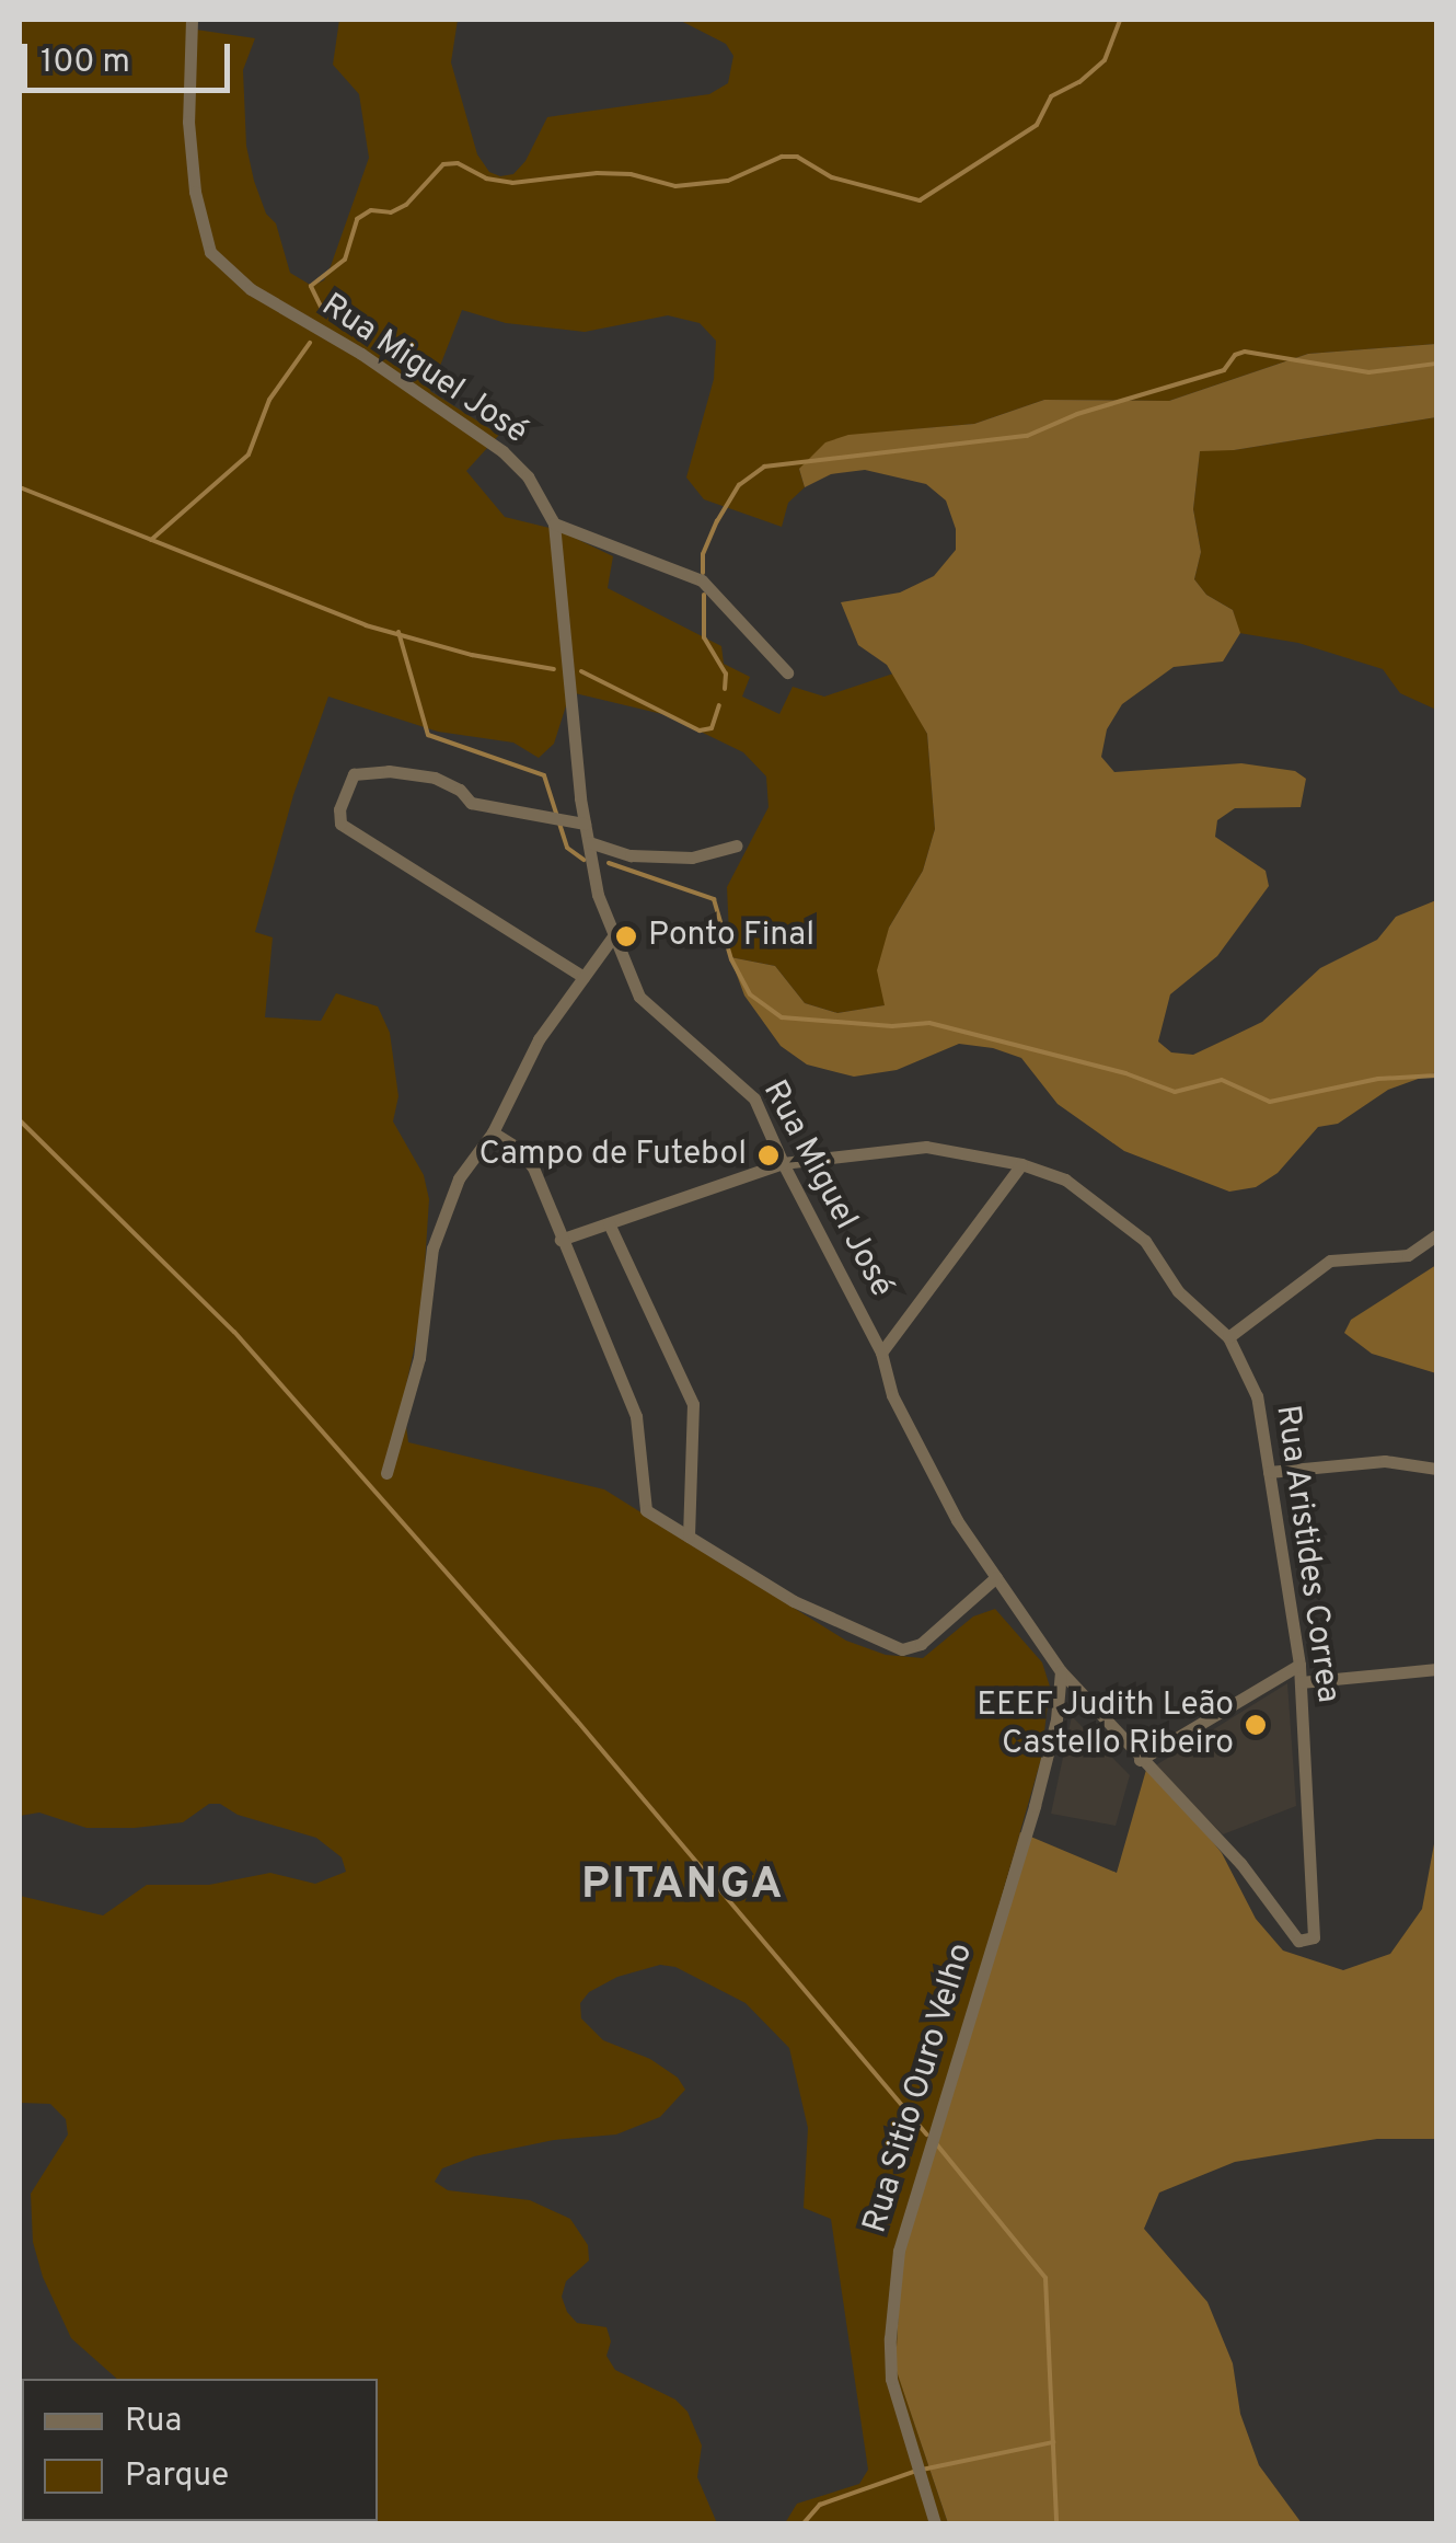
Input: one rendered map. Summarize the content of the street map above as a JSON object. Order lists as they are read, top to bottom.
{
  "streets": {
    "street": ["Rua Miguel José", "Rua Aristides Correa", "Rua Sitio Ouro Velho"]
  },
  "crossings": [
    ["Rua Miguel José", "Rua Aristides Correa"],
    ["Rua Miguel José", "Rua Sitio Ouro Velho"]
  ],
  "districts": ["PITANGA"],
  "places": ["Ponto Final", "Campo de Futebol", "EEEF Judith Leão Castello Ribeiro"],
  "legend": ["Rua", "Parque"],
  "scale_bar": "100 m"
}
